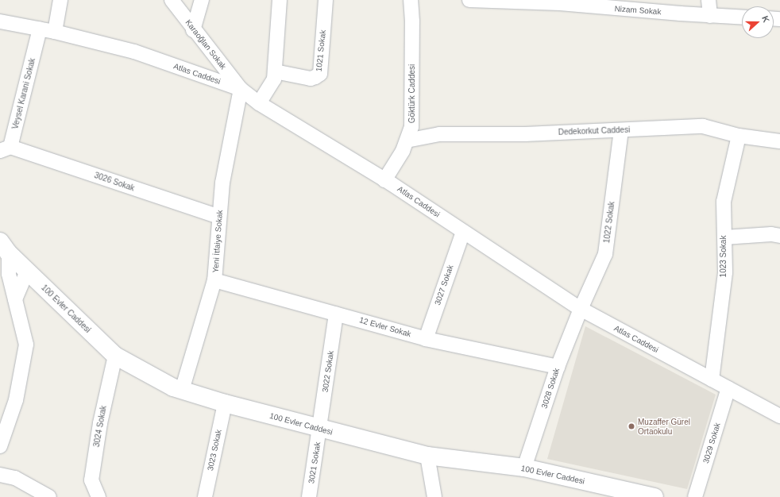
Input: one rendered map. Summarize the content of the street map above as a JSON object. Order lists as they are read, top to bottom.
{
  "streets": {
    "street": [
      "Nizam Sokak",
      "Karaoğlan Sokak",
      "1021 Sokak",
      "Atlas Caddesi",
      "Veysel Karani Sokak",
      "Göktürk Caddesi",
      "Dedekorkut Caddesi",
      "3026 Sokak",
      "1022 Sokak",
      "Yeni İtfaiye Sokak",
      "1023 Sokak",
      "3027 Sokak",
      "100 Evler Caddesi",
      "12 Evler Sokak",
      "3022 Sokak",
      "3028 Sokak",
      "3024 Sokak",
      "3029 Sokak",
      "3023 Sokak",
      "3021 Sokak"
    ]
  },
  "crossings": [
    ["Karaoğlan Sokak", "Atlas Caddesi"],
    ["Karaoğlan Sokak", "Yeni İtfaiye Sokak"],
    ["Atlas Caddesi", "Veysel Karani Sokak"],
    ["Atlas Caddesi", "Göktürk Caddesi"],
    ["Atlas Caddesi", "1022 Sokak"],
    ["Atlas Caddesi", "Yeni İtfaiye Sokak"],
    ["Atlas Caddesi", "1023 Sokak"],
    ["Atlas Caddesi", "3027 Sokak"],
    ["Atlas Caddesi", "3028 Sokak"],
    ["Atlas Caddesi", "3029 Sokak"],
    ["Veysel Karani Sokak", "3026 Sokak"],
    ["Göktürk Caddesi", "Dedekorkut Caddesi"],
    ["Dedekorkut Caddesi", "1022 Sokak"],
    ["Dedekorkut Caddesi", "1023 Sokak"],
    ["3026 Sokak", "Yeni İtfaiye Sokak"],
    ["1022 Sokak", "3028 Sokak"],
    ["Yeni İtfaiye Sokak", "100 Evler Caddesi"],
    ["Yeni İtfaiye Sokak", "12 Evler Sokak"],
    ["3027 Sokak", "12 Evler Sokak"],
    ["100 Evler Caddesi", "3022 Sokak"],
    ["100 Evler Caddesi", "3028 Sokak"],
    ["100 Evler Caddesi", "3024 Sokak"],
    ["100 Evler Caddesi", "3023 Sokak"],
    ["100 Evler Caddesi", "3021 Sokak"],
    ["12 Evler Sokak", "3022 Sokak"],
    ["12 Evler Sokak", "3028 Sokak"],
    ["3022 Sokak", "3021 Sokak"]
  ],
  "places": ["Muzaffer Gürel Ortaokulu"],
  "north": "right"
}
